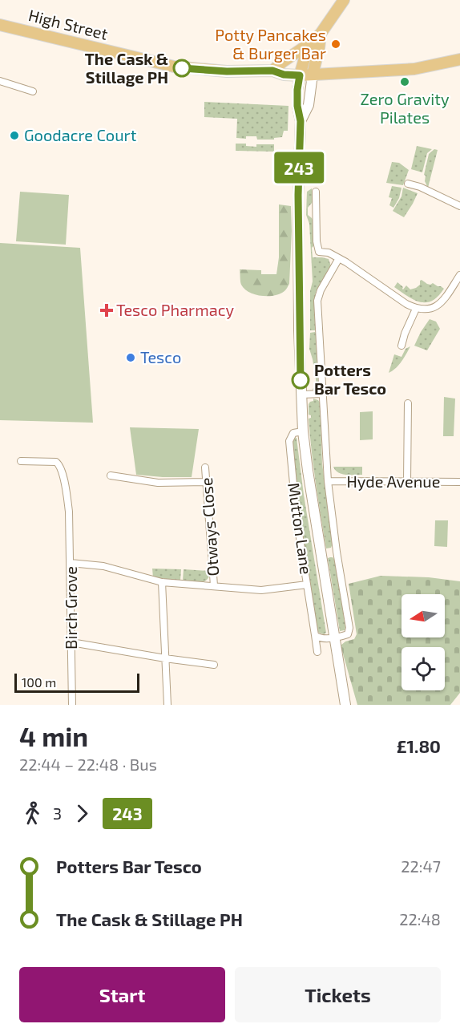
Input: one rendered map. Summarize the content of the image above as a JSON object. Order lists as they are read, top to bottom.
{
  "streets": {
    "main road": ["High Street", "Mutton Lane"],
    "street": ["Hyde Avenue", "Otways Close", "Birch Grove"]
  },
  "crossings": [
    ["High Street", "Mutton Lane"],
    ["Hyde Avenue", "Mutton Lane"]
  ],
  "places": {
    "other": [
      "Potty Pancakes & Burger Bar",
      "The Cask & Stillage PH",
      "Zero Gravity Pilates",
      "Goodacre Court",
      "Tesco",
      "Potters Bar Tesco"
    ],
    "health": ["Tesco Pharmacy"]
  },
  "lines": ["bus line 243"],
  "scale_bar": "100 m",
  "north": "left",
  "page": {
    "on_map": "243",
    "scale": "100 m",
    "heading": ["4 min", "22:44 – 22:48 · Bus", "£1.80"],
    "legs": ["3", "243"],
    "list": [
      {
        "name": "Potters Bar Tesco",
        "value": "22:47"
      },
      {
        "name": "The Cask & Stillage PH",
        "value": "22:48"
      }
    ],
    "buttons": ["Start", "Tickets"]
  }
}
